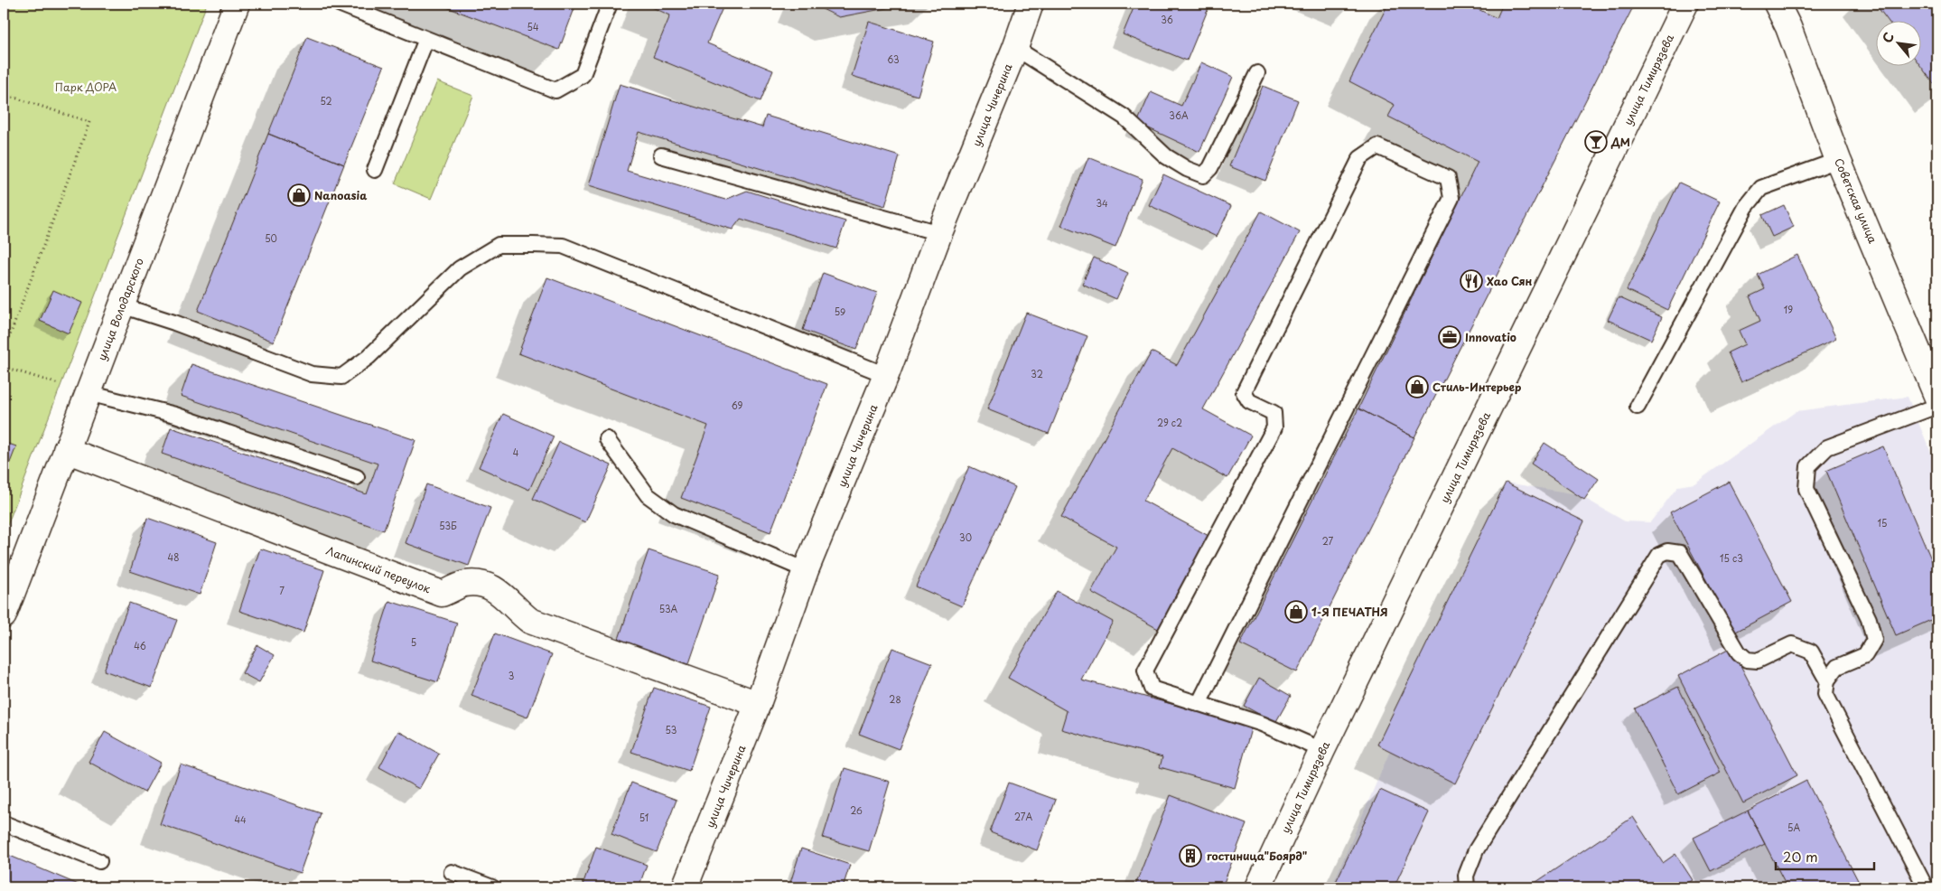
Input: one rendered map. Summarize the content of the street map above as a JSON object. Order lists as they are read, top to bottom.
{
  "streets": {
    "street": [
      "улица Тимирязева",
      "улица Чичерина",
      "Советская улица",
      "улица Володарского",
      "Лапинский переулок"
    ]
  },
  "crossings": [
    ["улица Чичерина", "Лапинский переулок"],
    ["улица Володарского", "Лапинский переулок"]
  ],
  "parks": ["Парк ДОРА"],
  "places": {
    "bar": ["ДМ"],
    "shop": ["Nanoasia", "Стиль-Интерьер", "1-Я ПЕЧАТНЯ"],
    "restaurant": ["Хао Сян"],
    "office": ["Innovatio"],
    "building": ["гостиница\"Боярд\""]
  },
  "house_numbers": [
    "36",
    "54",
    "63",
    "52",
    "36А",
    "34",
    "50",
    "19",
    "59",
    "32",
    "69",
    "29 с2",
    "4",
    "15",
    "53Б",
    "30",
    "27",
    "48",
    "15 с3",
    "7",
    "53А",
    "5",
    "46",
    "3",
    "28",
    "53",
    "26",
    "27А",
    "51",
    "44",
    "5А"
  ],
  "scale_bar": "20 m",
  "north": "top left"
}
